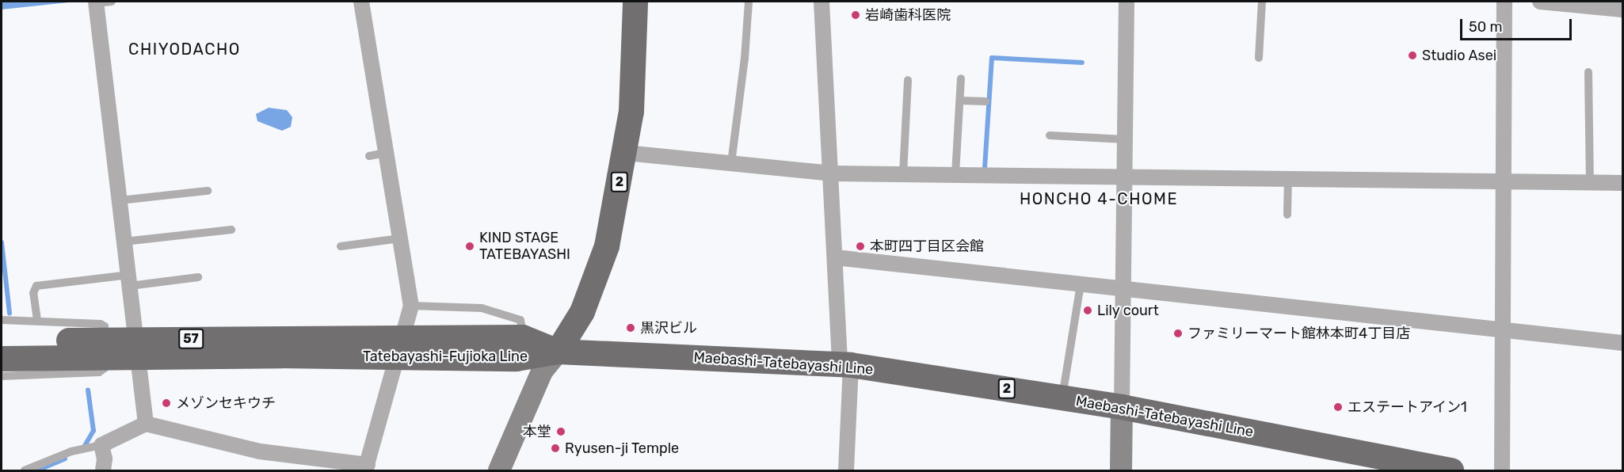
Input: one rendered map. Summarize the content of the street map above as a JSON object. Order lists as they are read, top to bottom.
{
  "streets": {
    "main road": [
      "2",
      "57",
      "Tatebayashi-Fujioka Line",
      "Maebashi-Tatebayashi Line"
    ]
  },
  "crossings": [
    ["2", "Tatebayashi-Fujioka Line"],
    ["2", "Maebashi-Tatebayashi Line"],
    ["Tatebayashi-Fujioka Line", "Maebashi-Tatebayashi Line"]
  ],
  "districts": ["CHIYODACHO", "HONCHO 4-CHOME"],
  "places": [
    "岩崎歯科医院",
    "Studio Asei",
    "KIND STAGE TATEBAYASHI",
    "本町四丁目区会館",
    "Lily court",
    "黒沢ビル",
    "ファミリーマート館林本町4丁目店",
    "メゾンセキウチ",
    "エステートアイン1",
    "本堂",
    "Ryusen-ji Temple"
  ],
  "scale_bar": "50 m"
}
